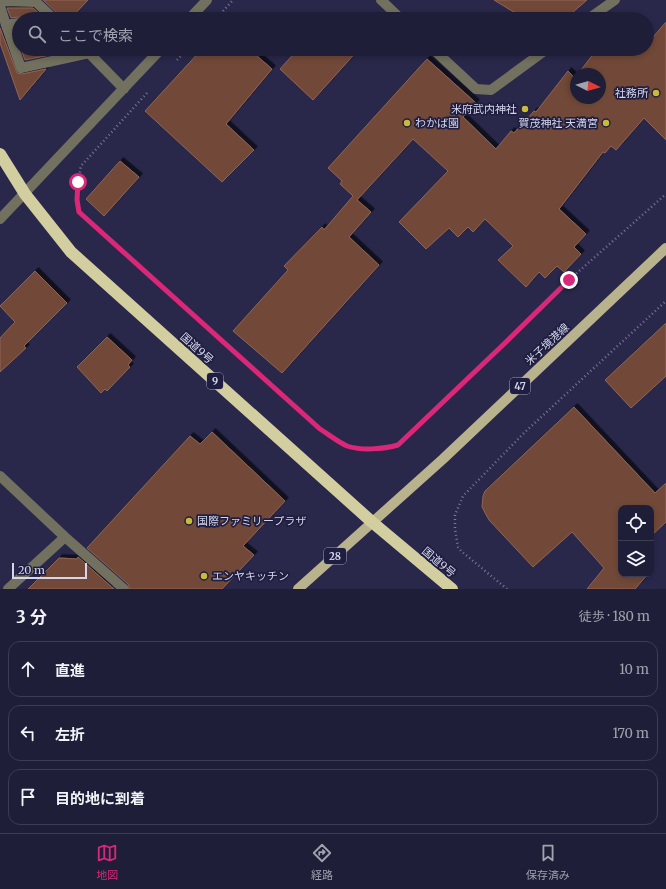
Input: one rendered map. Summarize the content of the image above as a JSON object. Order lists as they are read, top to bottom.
{
  "streets": {
    "highway": ["国道9号", "9"],
    "main road": ["米子境港線", "47", "28"]
  },
  "crossings": [
    ["米子境港線", "国道9号"],
    ["米子境港線", "28"],
    ["国道9号", "28"]
  ],
  "places": [
    "社務所",
    "米府武内神社",
    "わかば園",
    "賀茂神社 天満宮",
    "国際ファミリープラザ",
    "エンヤキッチン"
  ],
  "scale_bar": "20 m",
  "north": "right",
  "page": {
    "search": "ここで検索",
    "scale": "20 m",
    "heading": ["3 分", "徒歩 · 180 m"],
    "list": [
      ["直進", "10 m"],
      ["左折", "170 m"],
      "目的地に到着"
    ],
    "nav": ["地図", "経路", "保存済み"]
  }
}
